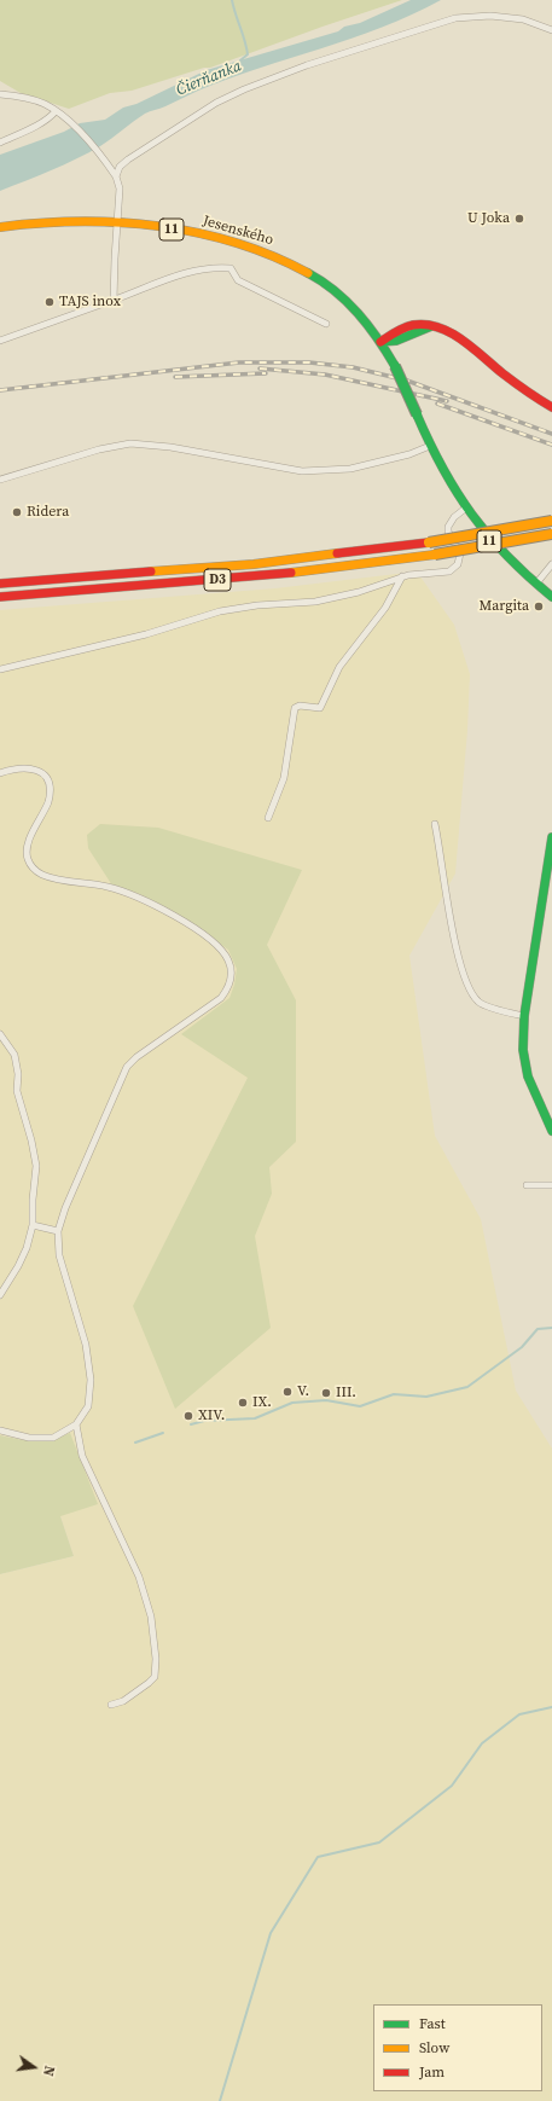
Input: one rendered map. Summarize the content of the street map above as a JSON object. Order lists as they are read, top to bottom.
{
  "streets": {
    "main road": ["11", "Jesenského", "D3"]
  },
  "crossings": [
    ["11", "Jesenského"]
  ],
  "water": ["Čierňanka"],
  "places": [
    "U Joka",
    "TAJS inox",
    "Ridera",
    "Margita",
    "V.",
    "III.",
    "IX.",
    "XIV."
  ],
  "legend": ["Fast", "Slow", "Jam"],
  "north": "right"
}
